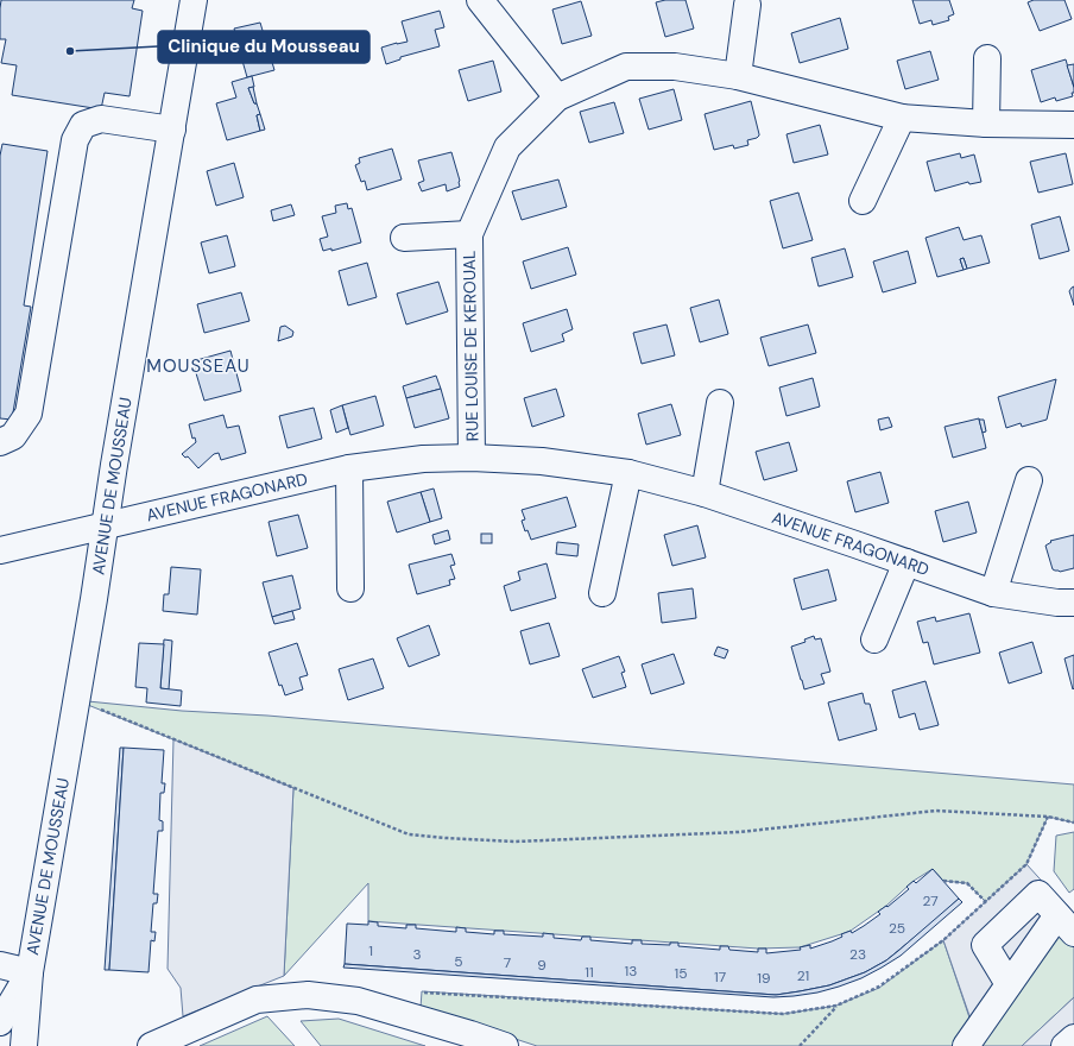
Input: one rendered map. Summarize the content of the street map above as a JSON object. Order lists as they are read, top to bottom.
{
  "streets": {
    "street": ["RUE LOUISE DE KEROUAL", "AVENUE DE MOUSSEAU", "AVENUE FRAGONARD"]
  },
  "crossings": [
    ["RUE LOUISE DE KEROUAL", "AVENUE FRAGONARD"],
    ["AVENUE DE MOUSSEAU", "AVENUE FRAGONARD"]
  ],
  "districts": ["MOUSSEAU"],
  "places": ["Clinique du Mousseau"],
  "house_numbers": [
    "27",
    "25",
    "1",
    "3",
    "23",
    "5",
    "7",
    "9",
    "13",
    "11",
    "15",
    "21",
    "17",
    "19"
  ]
}
